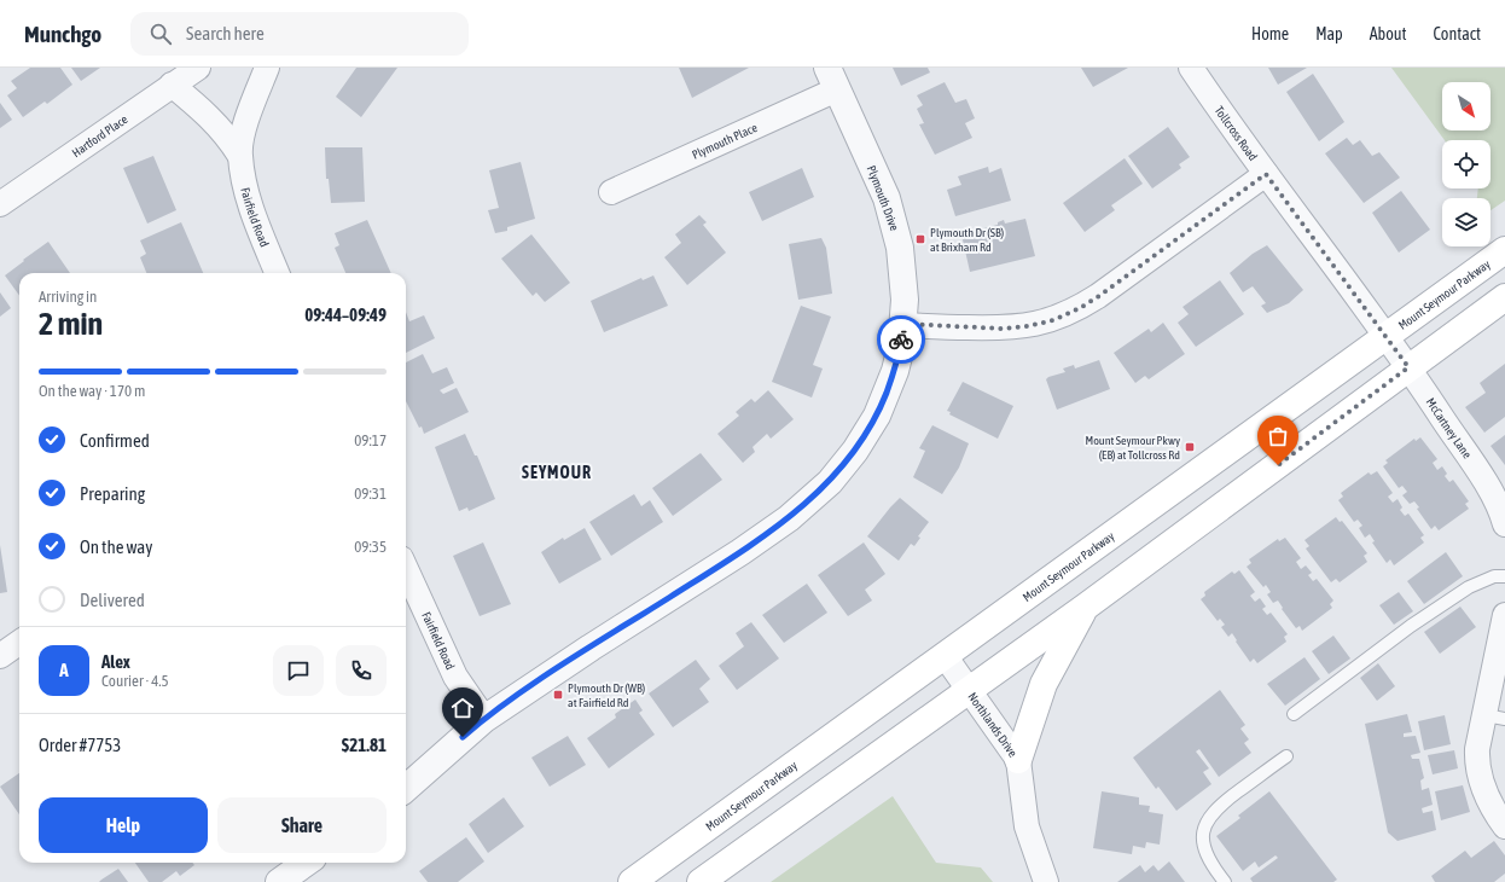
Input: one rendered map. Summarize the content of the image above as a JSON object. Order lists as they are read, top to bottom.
{
  "streets": {
    "main road": ["Mount Seymour Parkway"],
    "street": [
      "Tollcross Road",
      "Hartford Place",
      "Plymouth Place",
      "Plymouth Drive",
      "Fairfield Road",
      "McCartney Lane",
      "Northlands Drive"
    ]
  },
  "crossings": [
    ["Tollcross Road", "Mount Seymour Parkway"],
    ["Tollcross Road", "McCartney Lane"],
    ["Hartford Place", "Fairfield Road"],
    ["Plymouth Place", "Plymouth Drive"],
    ["Plymouth Drive", "Fairfield Road"],
    ["Mount Seymour Parkway", "McCartney Lane"],
    ["Mount Seymour Parkway", "Northlands Drive"]
  ],
  "districts": ["SEYMOUR"],
  "places": {
    "transit": ["Plymouth Dr (SB) at Brixham Rd", "Mount Seymour Pkwy (EB) at Tollcross Rd", "Plymouth Dr (WB) at Fairfield Rd"]
  },
  "north": "bottom right",
  "page": {
    "header": "Munchgo",
    "search": "Search here",
    "nav": [
      "Home",
      "Map",
      "About",
      "Contact"
    ],
    "heading": ["2 min", "Arriving in", "09:44–09:49"],
    "panel": [
      "Alex",
      "Courier · 4.5",
      "Order #7753",
      "$21.81"
    ],
    "bar": "On the way · 170 m",
    "list": [
      ["Confirmed", "09:17"],
      ["Preparing", "09:31"],
      ["On the way", "09:35"],
      "Delivered"
    ],
    "round": "A",
    "buttons": ["Help", "Share"]
  }
}
